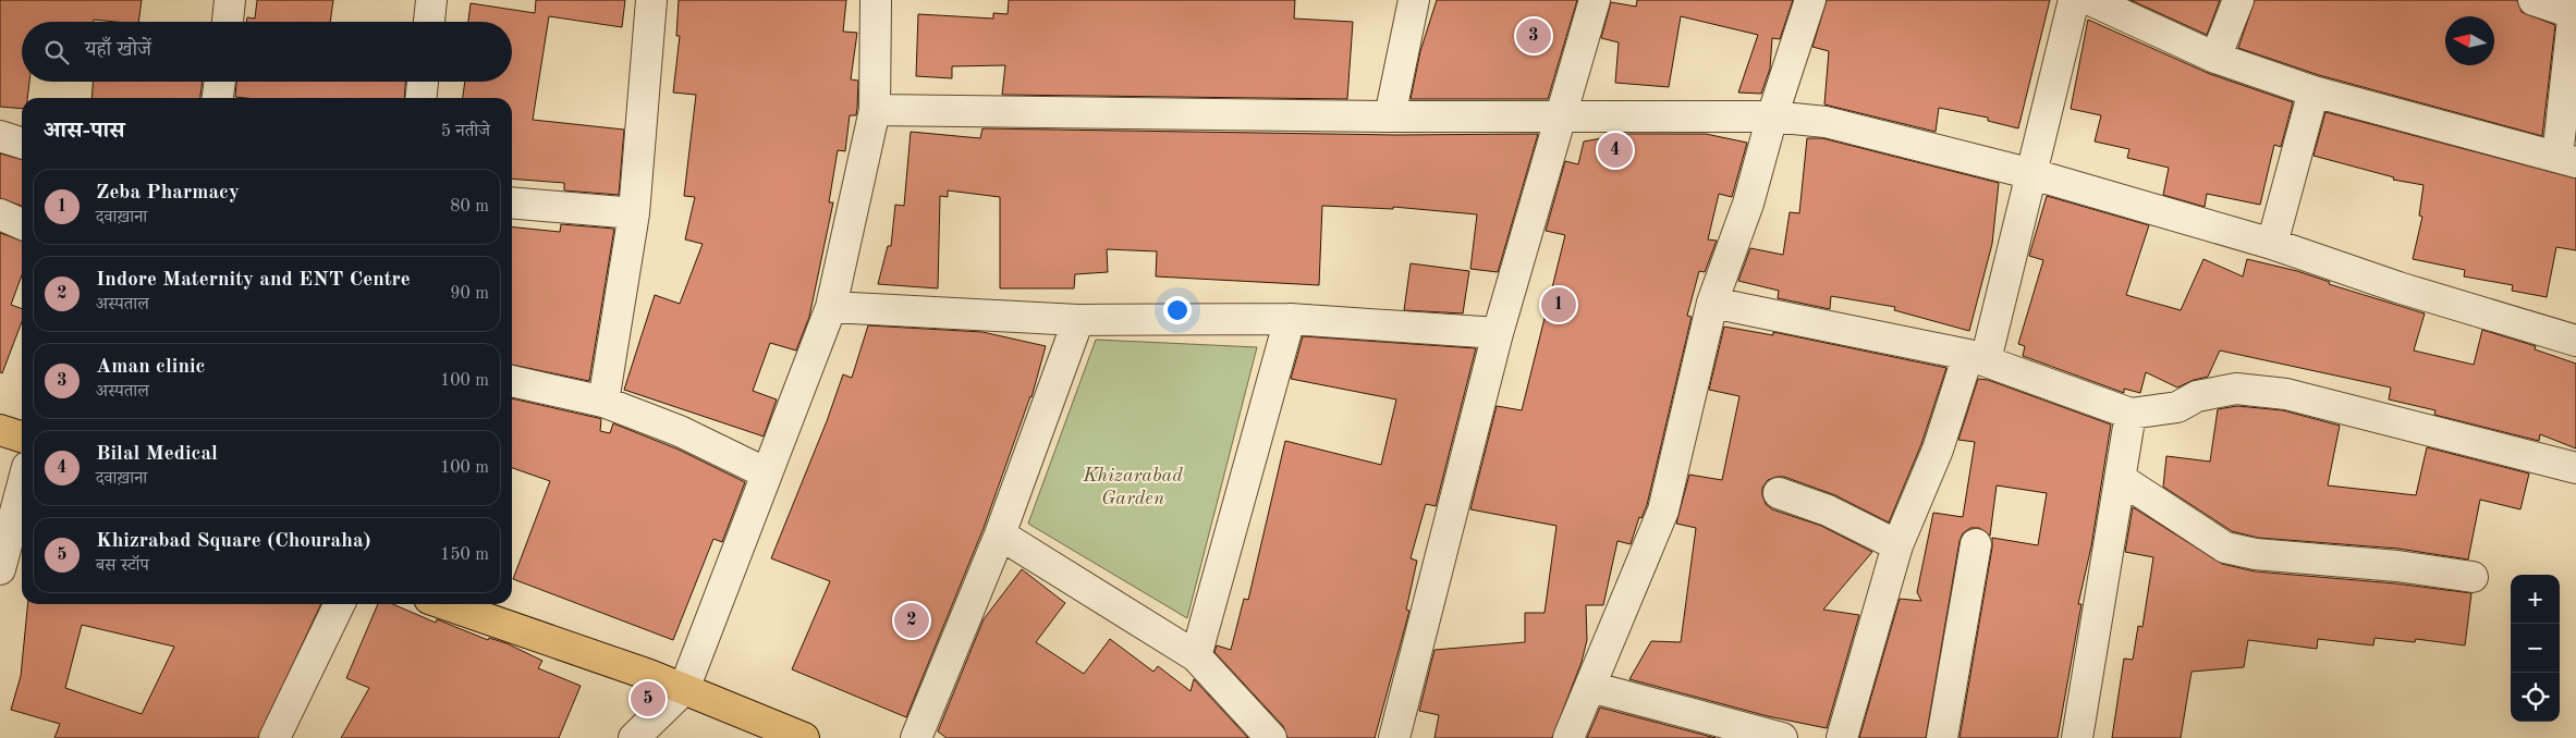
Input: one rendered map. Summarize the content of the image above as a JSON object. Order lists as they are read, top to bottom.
{
  "parks": ["Khizarabad Garden"],
  "north": "left",
  "page": {
    "pins": [
      "3",
      "4",
      "1",
      "2",
      "5"
    ],
    "search": "यहाँ खोजें",
    "heading": ["आस-पास", "5 नतीजे"],
    "list": [
      {
        "mark": "1",
        "name": "Zeba Pharmacy",
        "note": "दवाख़ाना",
        "value": "80 m"
      },
      {
        "mark": "2",
        "name": "Indore Maternity and ENT Centre",
        "note": "अस्पताल",
        "value": "90 m"
      },
      {
        "mark": "3",
        "name": "Aman clinic",
        "note": "अस्पताल",
        "value": "100 m"
      },
      {
        "mark": "4",
        "name": "Bilal Medical",
        "note": "दवाख़ाना",
        "value": "100 m"
      },
      {
        "mark": "5",
        "name": "Khizrabad Square (Chouraha)",
        "note": "बस स्टॉप",
        "value": "150 m"
      }
    ],
    "map_buttons": ["+", "−"]
  }
}
